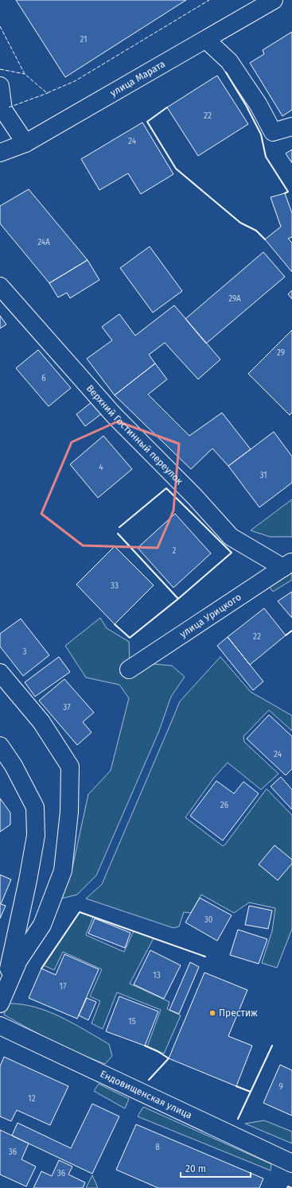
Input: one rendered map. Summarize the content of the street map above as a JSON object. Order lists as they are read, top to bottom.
{
  "streets": {
    "street": [
      "улица Марата",
      "Верхний Гостинный переулок",
      "улица Урицкого",
      "Ендовищенская улица"
    ]
  },
  "crossings": [
    ["Верхний Гостинный переулок", "улица Урицкого"]
  ],
  "places": ["Престиж"],
  "house_numbers": [
    "21",
    "22",
    "24",
    "24А",
    "29А",
    "29",
    "6",
    "4",
    "31",
    "2",
    "33",
    "22",
    "3",
    "37",
    "24",
    "26",
    "30",
    "13",
    "17",
    "15",
    "9",
    "12",
    "8",
    "36",
    "36"
  ],
  "scale_bar": "20 m"
}
